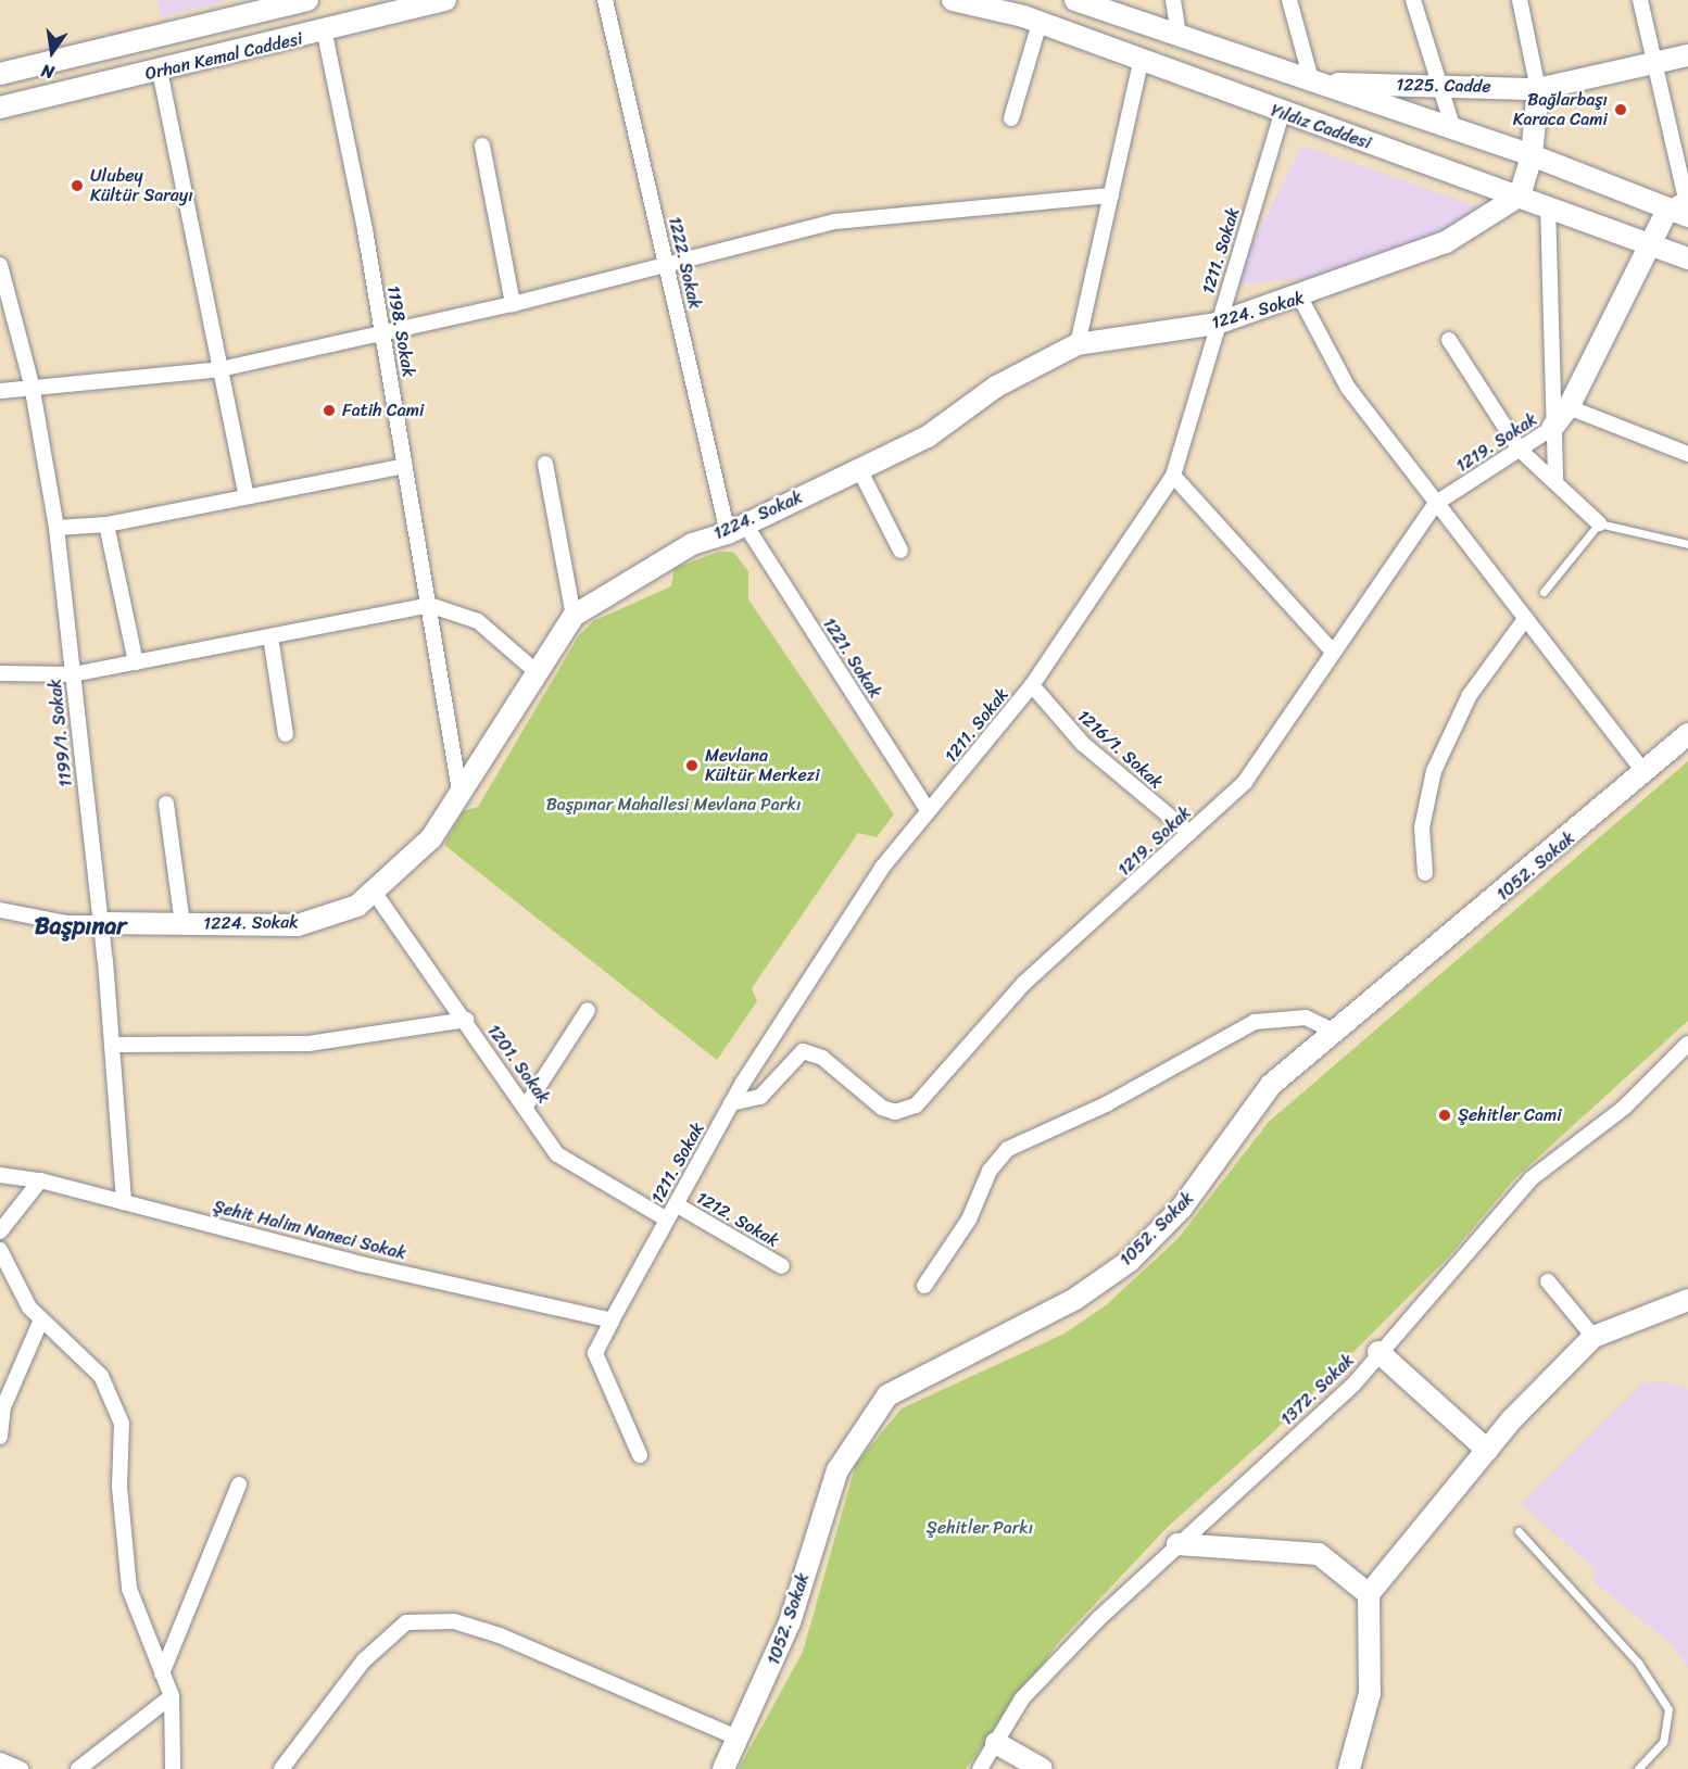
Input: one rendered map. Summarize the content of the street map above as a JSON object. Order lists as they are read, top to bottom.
{
  "streets": {
    "street": [
      "Orhan Kemal Caddesi",
      "1225. Cadde",
      "Yıldız Caddesi",
      "1211. Sokak",
      "1222. Sokak",
      "1224. Sokak",
      "1198. Sokak",
      "1219. Sokak",
      "1221. Sokak",
      "1199/1. Sokak",
      "1216/1. Sokak",
      "1052. Sokak",
      "1201. Sokak",
      "1212. Sokak",
      "Şehit Halim Naneci Sokak",
      "1372. Sokak"
    ]
  },
  "crossings": [
    ["Orhan Kemal Caddesi", "1198. Sokak"],
    ["Yıldız Caddesi", "1211. Sokak"],
    ["Yıldız Caddesi", "1224. Sokak"],
    ["1211. Sokak", "1224. Sokak"],
    ["1211. Sokak", "1219. Sokak"],
    ["1211. Sokak", "1221. Sokak"],
    ["1211. Sokak", "1216/1. Sokak"],
    ["1211. Sokak", "1201. Sokak"],
    ["1211. Sokak", "1212. Sokak"],
    ["1211. Sokak", "Şehit Halim Naneci Sokak"],
    ["1222. Sokak", "1224. Sokak"],
    ["1222. Sokak", "1221. Sokak"],
    ["1224. Sokak", "1198. Sokak"],
    ["1224. Sokak", "1221. Sokak"],
    ["1224. Sokak", "1199/1. Sokak"],
    ["1224. Sokak", "1201. Sokak"],
    ["1219. Sokak", "1216/1. Sokak"],
    ["1199/1. Sokak", "Şehit Halim Naneci Sokak"]
  ],
  "districts": ["Başpınar"],
  "parks": ["Başpınar Mahallesi Mevlana Parkı", "Şehitler Parkı"],
  "places": [
    "Bağlarbaşı Karaca Cami",
    "Ulubey Kültür Sarayı",
    "Fatih Cami",
    "Mevlana Kültür Merkezi",
    "Şehitler Cami"
  ],
  "north": "bottom"
}
